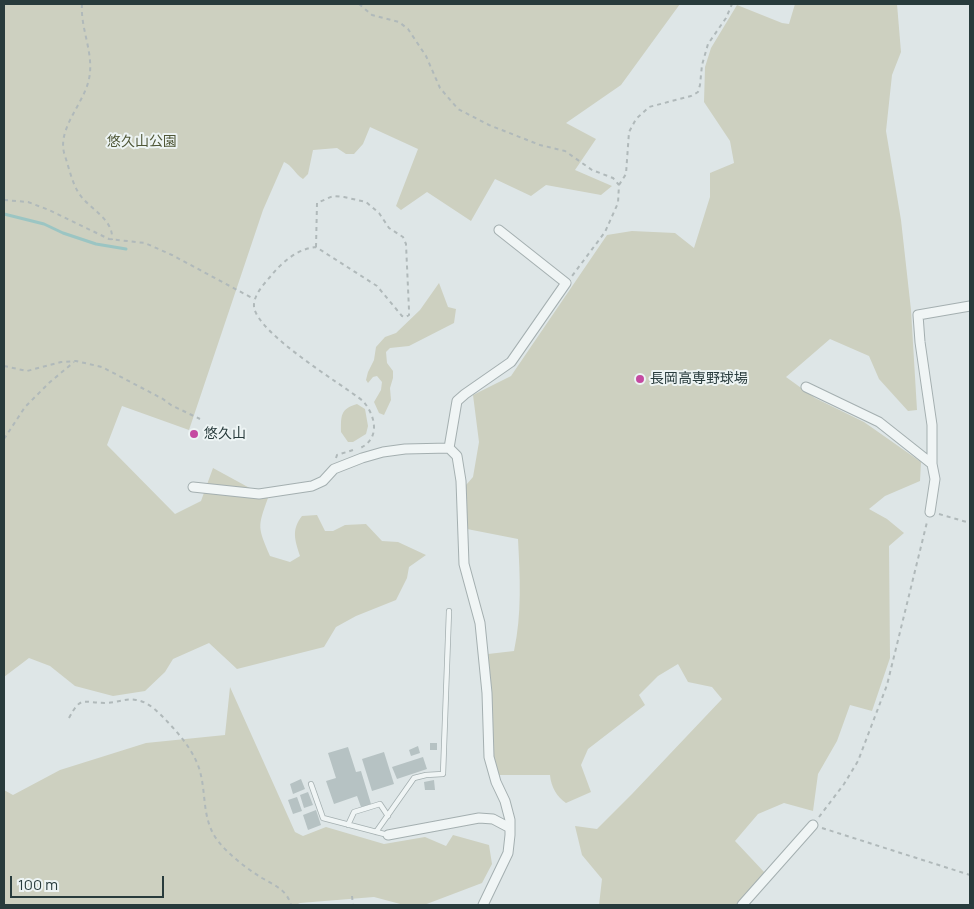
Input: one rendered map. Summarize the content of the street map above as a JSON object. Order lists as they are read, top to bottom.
{
  "parks": ["悠久山公園"],
  "places": ["長岡高専野球場", "悠久山"],
  "scale_bar": "100 m"
}
